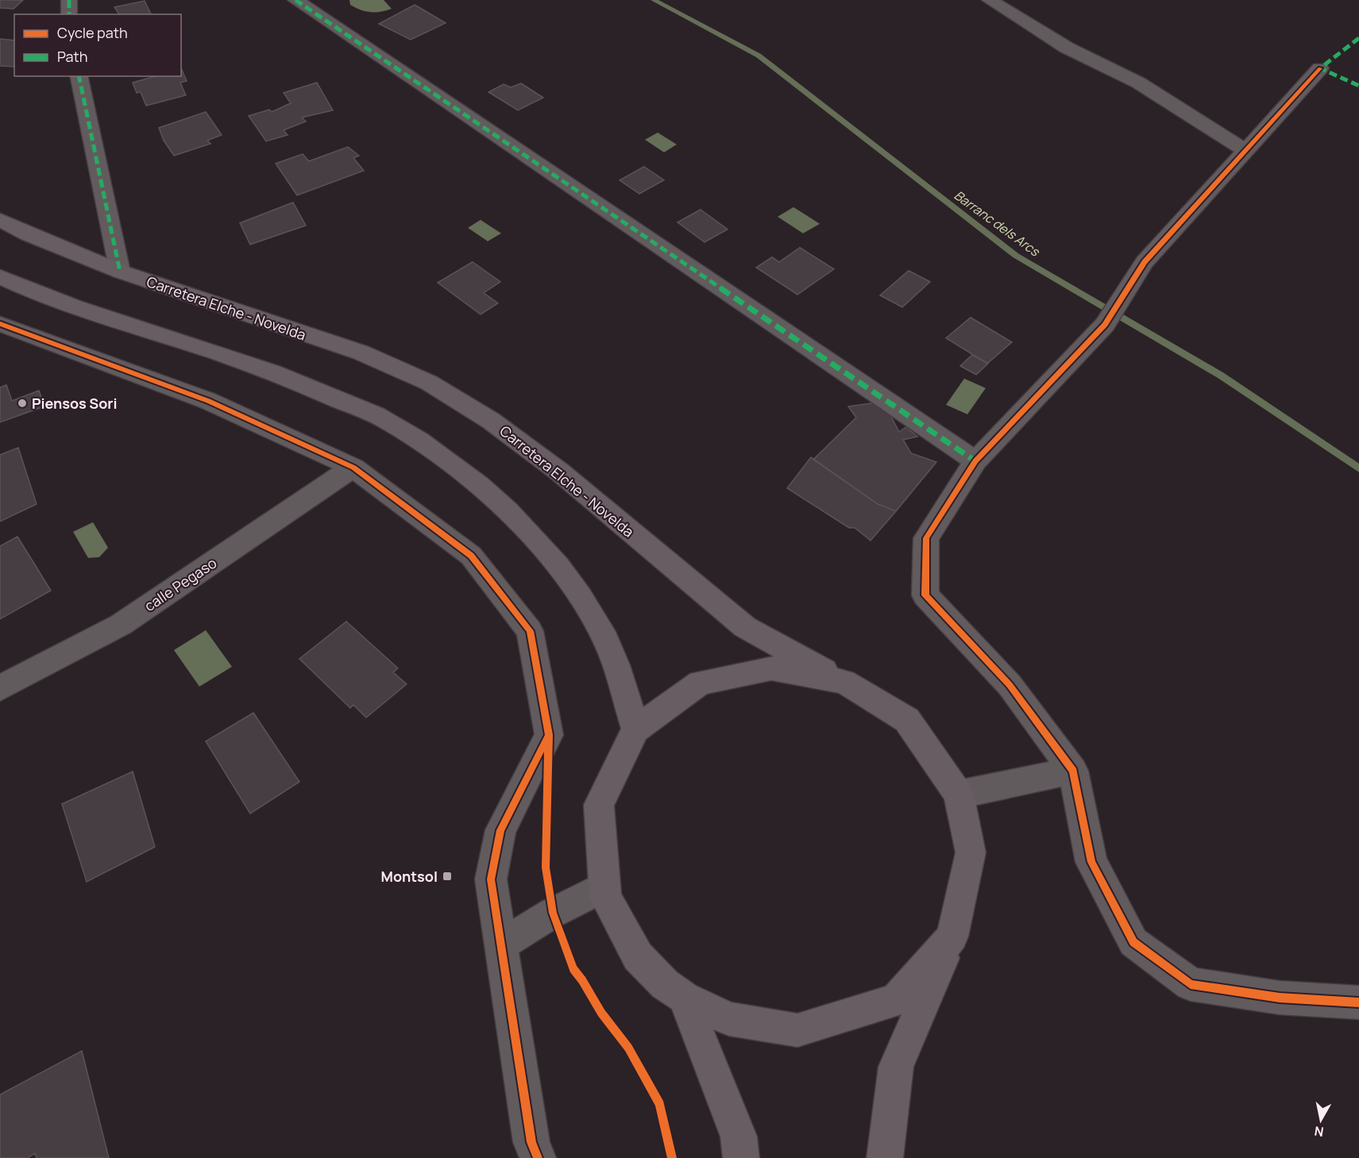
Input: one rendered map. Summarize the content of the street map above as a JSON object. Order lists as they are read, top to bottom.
{
  "streets": {
    "main road": ["Carretera Elche - Novelda"],
    "street": ["calle Pegaso"]
  },
  "water": ["Barranc dels Arcs"],
  "places": {
    "other": ["Piensos Sori"],
    "transit": ["Montsol"]
  },
  "legend": ["Cycle path", "Path"],
  "north": "bottom"
}
